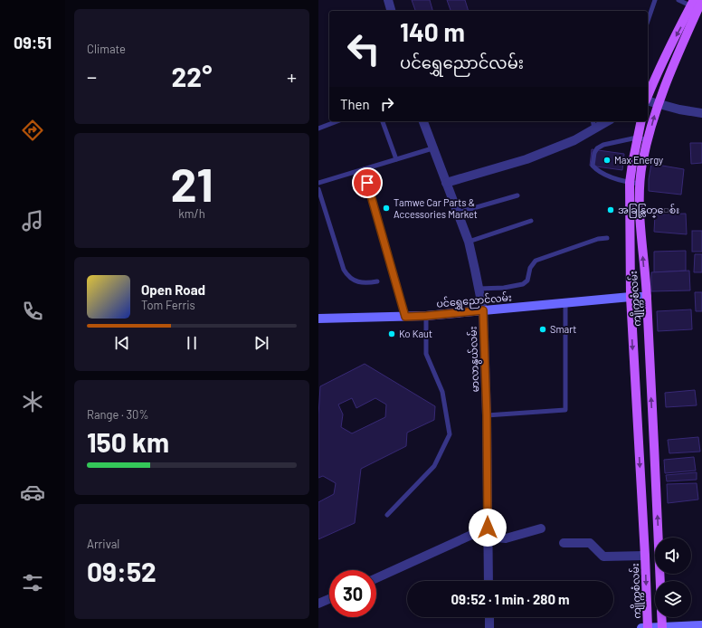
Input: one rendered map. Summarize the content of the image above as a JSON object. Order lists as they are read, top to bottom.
{
  "streets": {
    "main road": ["ကျိုက္ကစံလမ်း"],
    "street": ["ပင်ရွှေညောင်လမ်း", "မာလာနွယ်လမ်း"]
  },
  "crossings": [
    ["ကျိုက္ကစံလမ်း", "ပင်ရွှေညောင်လမ်း"],
    ["ပင်ရွှေညောင်လမ်း", "မာလာနွယ်လမ်း"]
  ],
  "places": [
    "Max Energy",
    "Tamwe Car Parts & Accessories Market",
    "အခြန္လြတ္ေစ်း",
    "Smart",
    "Ko Kaut"
  ],
  "page": {
    "tabs": "09:51",
    "tile": [
      "Climate",
      ["21", "km/h"],
      ["Range · 30%", "150 km"],
      ["Arrival", "09:52"]
    ],
    "turn": ["140 m", "ပင်ရွှေညောင်လမ်း"],
    "heat": ["−", "22°", "+"],
    "then": "Then",
    "song": ["Open Road", "Tom Ferris"],
    "limit": "30",
    "trip": "09:52 · 1 min · 280 m"
  }
}
